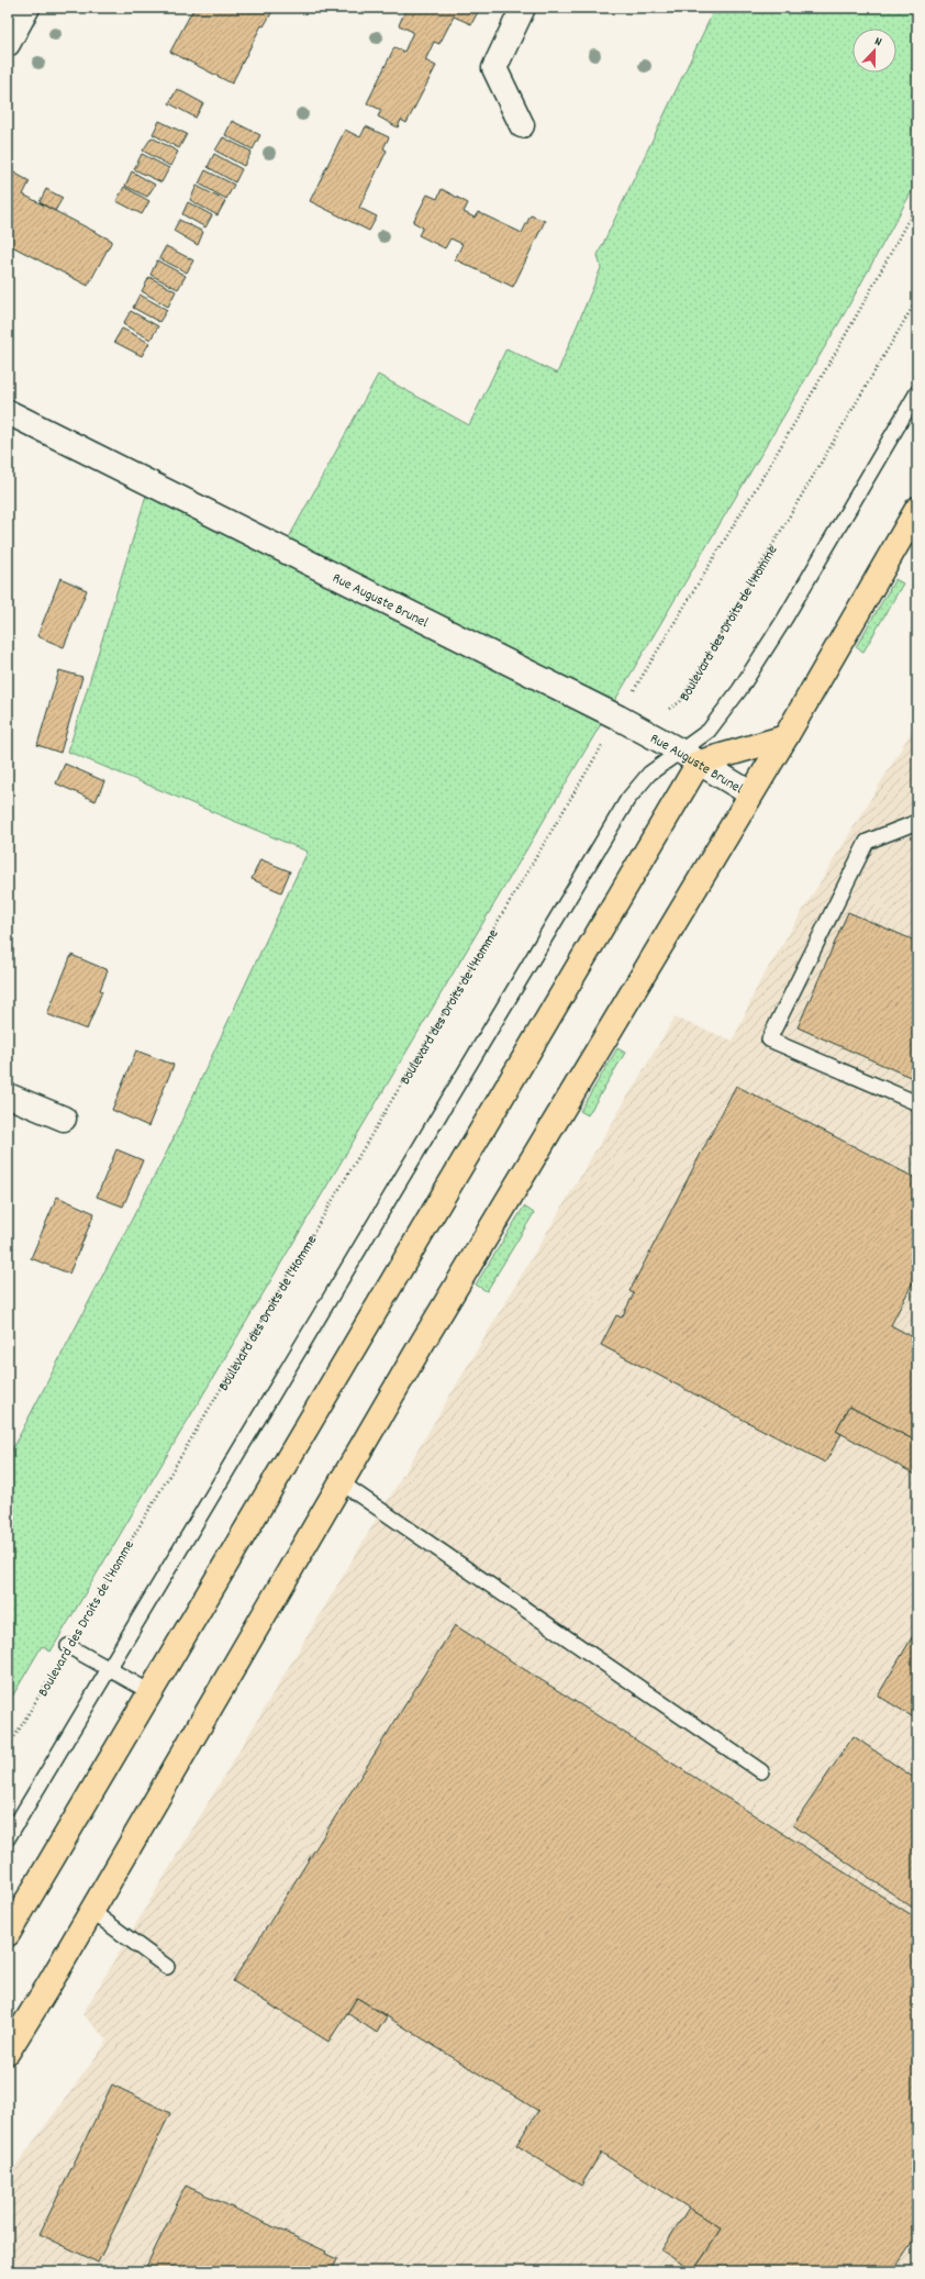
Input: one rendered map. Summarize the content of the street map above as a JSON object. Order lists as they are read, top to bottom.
{
  "streets": {
    "street": ["Rue Auguste Brunel"],
    "path": ["Boulevard des Droits de l'Homme"]
  },
  "crossings": [
    ["Rue Auguste Brunel", "Boulevard des Droits de l'Homme"]
  ],
  "north": "top"
}
